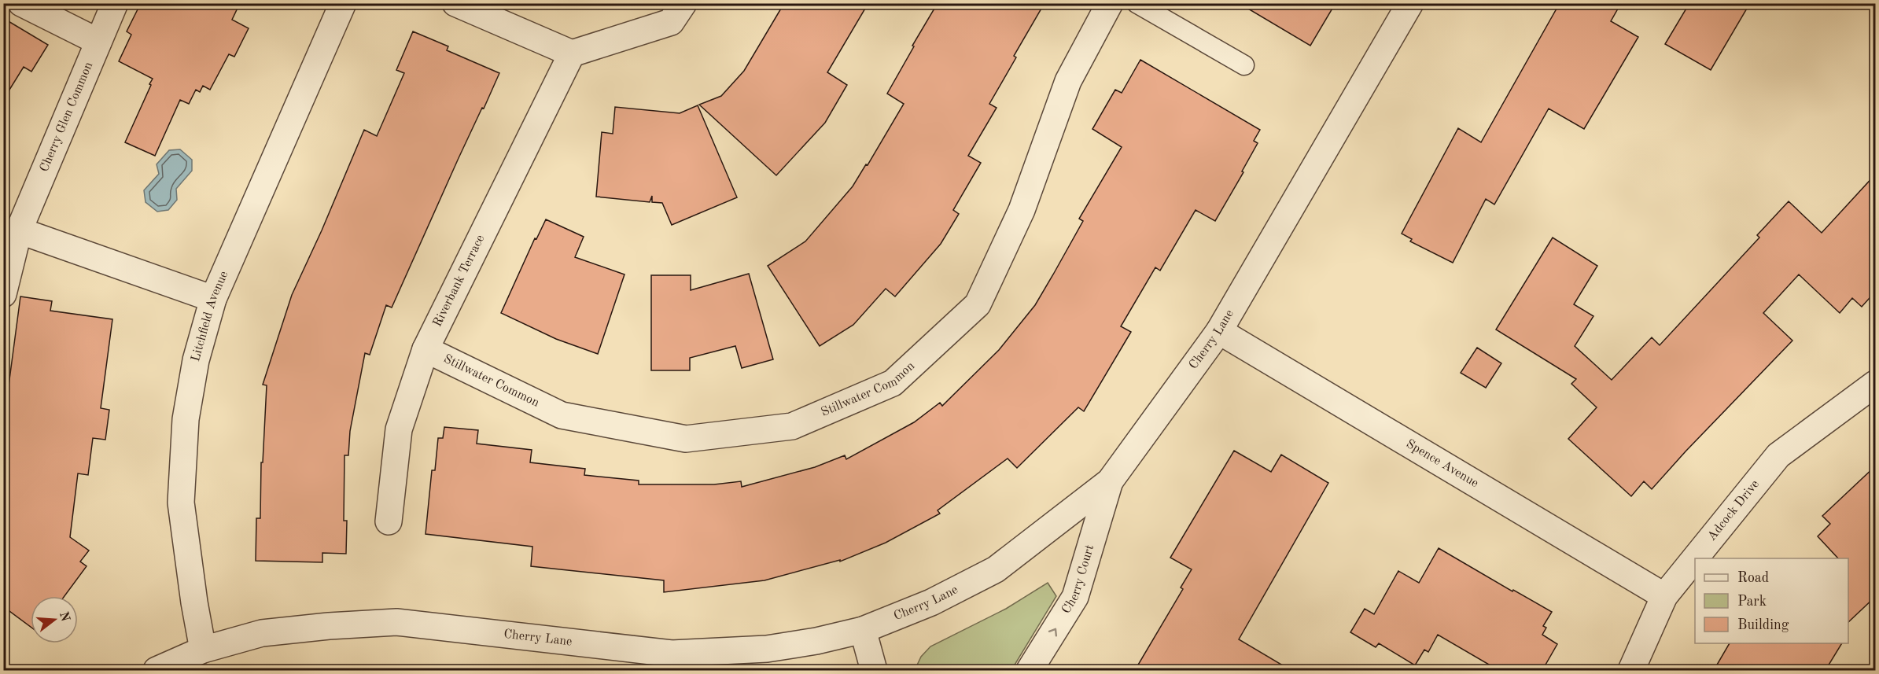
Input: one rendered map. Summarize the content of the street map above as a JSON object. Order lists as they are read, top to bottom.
{
  "streets": {
    "street": [
      "Cherry Glen Common",
      "Riverbank Terrace",
      "Litchfield Avenue",
      "Cherry Lane",
      "Stillwater Common",
      "Spence Avenue",
      "Adcock Drive",
      "Cherry Court"
    ]
  },
  "crossings": [
    ["Riverbank Terrace", "Stillwater Common"],
    ["Litchfield Avenue", "Cherry Lane"],
    ["Cherry Lane", "Spence Avenue"],
    ["Cherry Lane", "Cherry Court"],
    ["Spence Avenue", "Adcock Drive"]
  ],
  "one_way": ["Cherry Court"],
  "legend": ["Road", "Park", "Building"],
  "north": "right"
}
